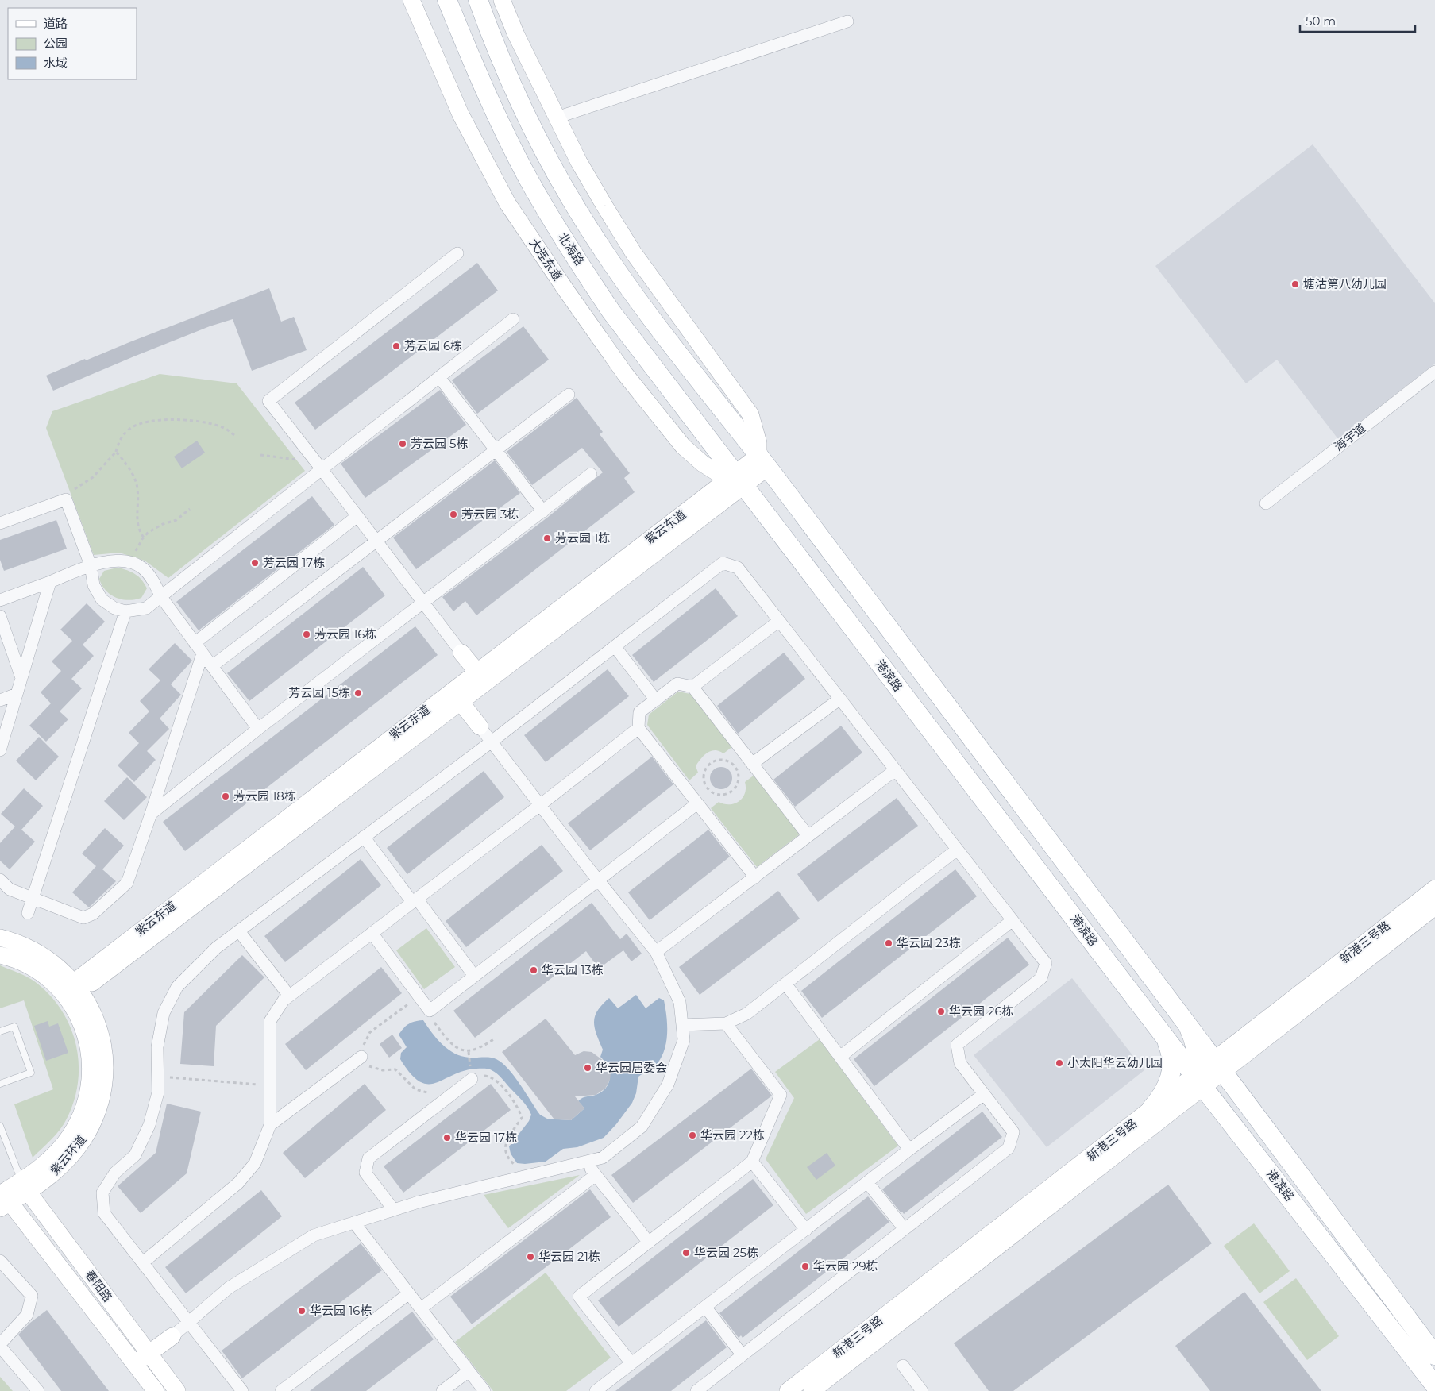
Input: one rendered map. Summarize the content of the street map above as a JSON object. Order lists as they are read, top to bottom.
{
  "streets": {
    "main road": [
      "北海路",
      "大连东道",
      "紫云东道",
      "港滨路",
      "新港三号路",
      "紫云环道",
      "春阳路"
    ],
    "street": ["海宇道"]
  },
  "crossings": [
    ["北海路", "大连东道"],
    ["北海路", "紫云东道"],
    ["北海路", "港滨路"],
    ["大连东道", "紫云东道"],
    ["大连东道", "港滨路"],
    ["紫云东道", "港滨路"],
    ["紫云东道", "紫云环道"],
    ["港滨路", "新港三号路"],
    ["紫云环道", "春阳路"]
  ],
  "places": [
    "塘沽第八幼儿园",
    "芳云园 6栋",
    "芳云园 5栋",
    "芳云园 3栋",
    "芳云园 1栋",
    "芳云园 17栋",
    "芳云园 16栋",
    "芳云园 15栋",
    "芳云园 18栋",
    "华云园 23栋",
    "华云园 13栋",
    "华云园 26栋",
    "小太阳华云幼儿园",
    "华云园居委会",
    "华云园 22栋",
    "华云园 17栋",
    "华云园 25栋",
    "华云园 21栋",
    "华云园 29栋",
    "华云园 16栋"
  ],
  "legend": ["道路", "公园", "水域"],
  "scale_bar": "50 m"
}
